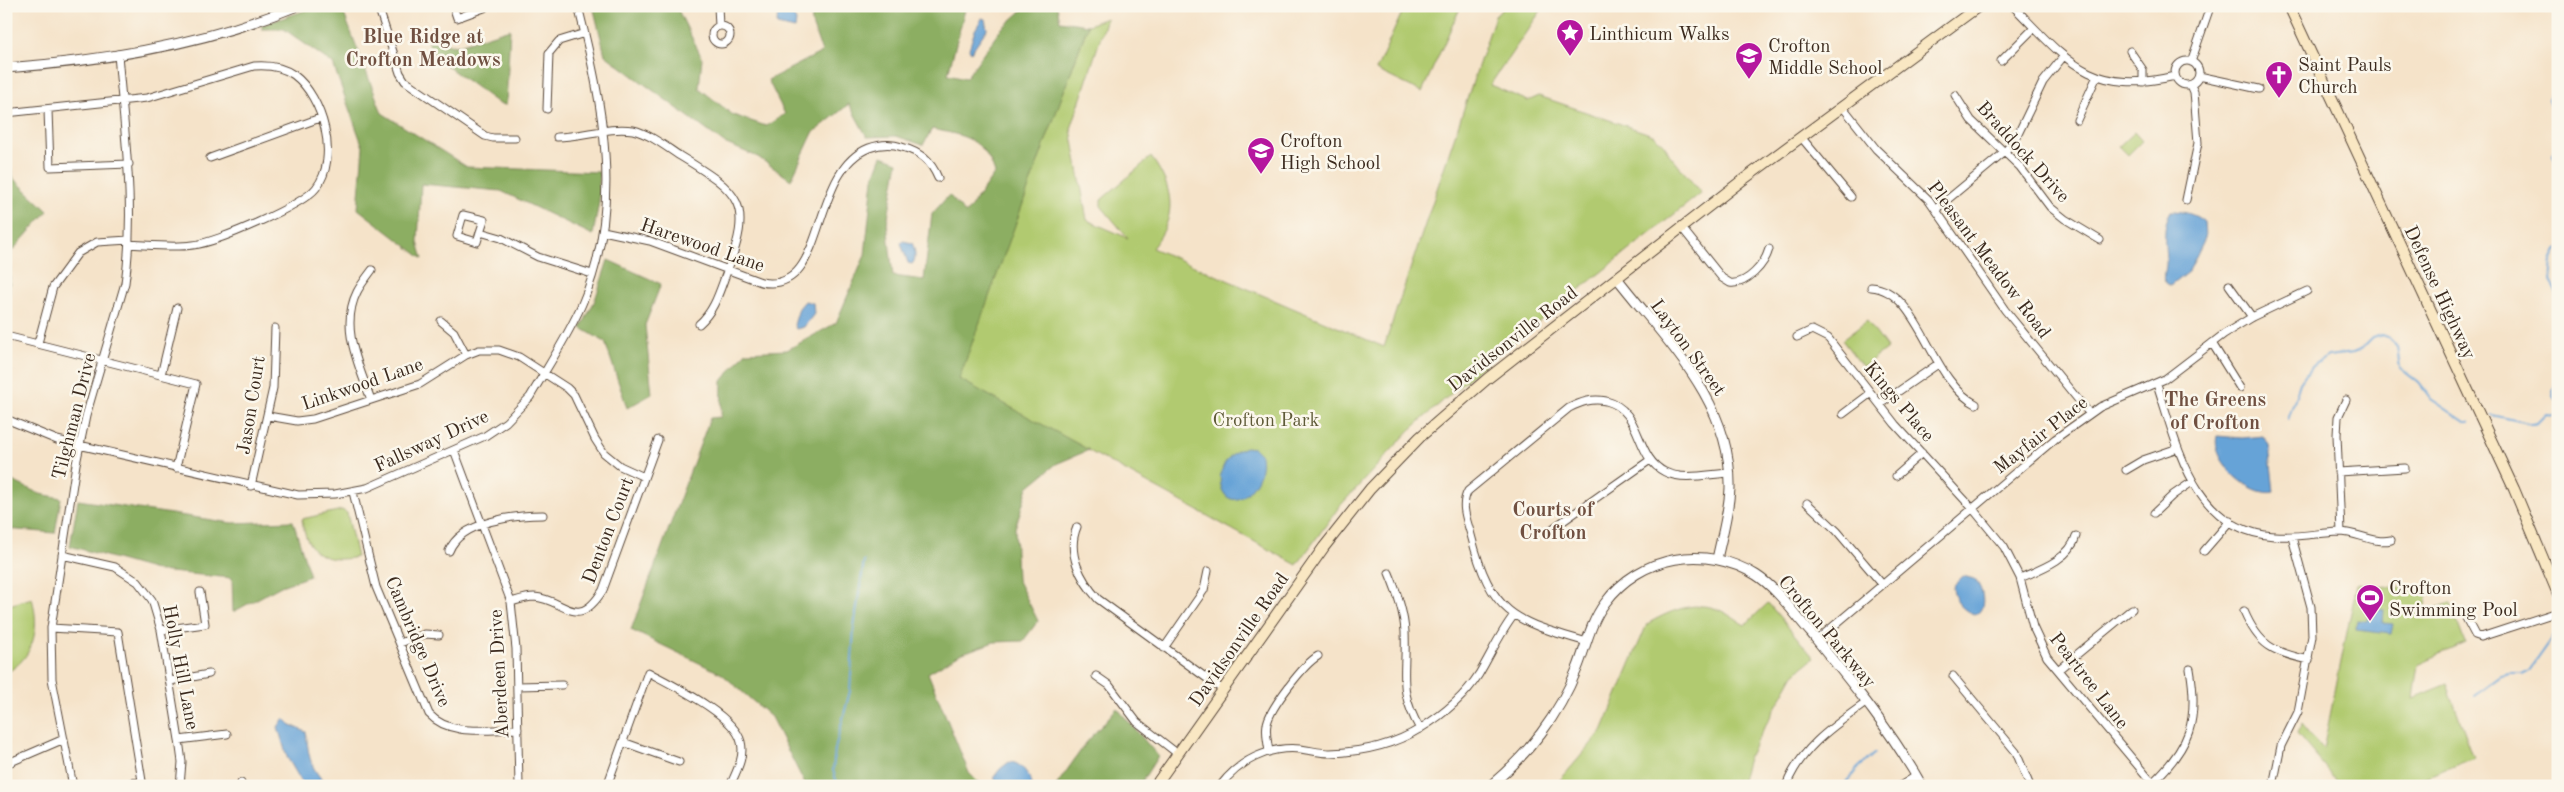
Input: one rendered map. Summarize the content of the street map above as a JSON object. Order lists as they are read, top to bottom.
{
  "streets": {
    "main road": ["Defense Highway", "Davidsonville Road"],
    "street": [
      "Braddock Drive",
      "Harewood Lane",
      "Pleasant Meadow Road",
      "Layton Street",
      "Linkwood Lane",
      "Kings Place",
      "Jason Court",
      "Tilghman Drive",
      "Mayfair Place",
      "Fallsway Drive",
      "Denton Court",
      "Crofton Parkway",
      "Cambridge Drive",
      "Holly Hill Lane",
      "Aberdeen Drive",
      "Peartree Lane"
    ]
  },
  "crossings": [
    ["Harewood Lane", "Fallsway Drive"],
    ["Pleasant Meadow Road", "Davidsonville Road"],
    ["Pleasant Meadow Road", "Mayfair Place"],
    ["Davidsonville Road", "Layton Street"],
    ["Layton Street", "Crofton Parkway"],
    ["Linkwood Lane", "Jason Court"],
    ["Linkwood Lane", "Fallsway Drive"],
    ["Linkwood Lane", "Denton Court"],
    ["Kings Place", "Mayfair Place"],
    ["Kings Place", "Peartree Lane"],
    ["Jason Court", "Fallsway Drive"],
    ["Tilghman Drive", "Fallsway Drive"],
    ["Tilghman Drive", "Holly Hill Lane"],
    ["Mayfair Place", "Crofton Parkway"],
    ["Mayfair Place", "Peartree Lane"],
    ["Fallsway Drive", "Cambridge Drive"],
    ["Fallsway Drive", "Aberdeen Drive"],
    ["Denton Court", "Aberdeen Drive"],
    ["Cambridge Drive", "Aberdeen Drive"]
  ],
  "districts": ["Blue Ridge at Crofton Meadows", "The Greens of Crofton", "Courts of Crofton"],
  "parks": ["Crofton Park"],
  "places": {
    "place": ["Linthicum Walks"],
    "school or university": ["Crofton Middle School", "Crofton High School"],
    "church": ["Saint Pauls Church"],
    "sports": ["Crofton Swimming Pool"]
  }
}
